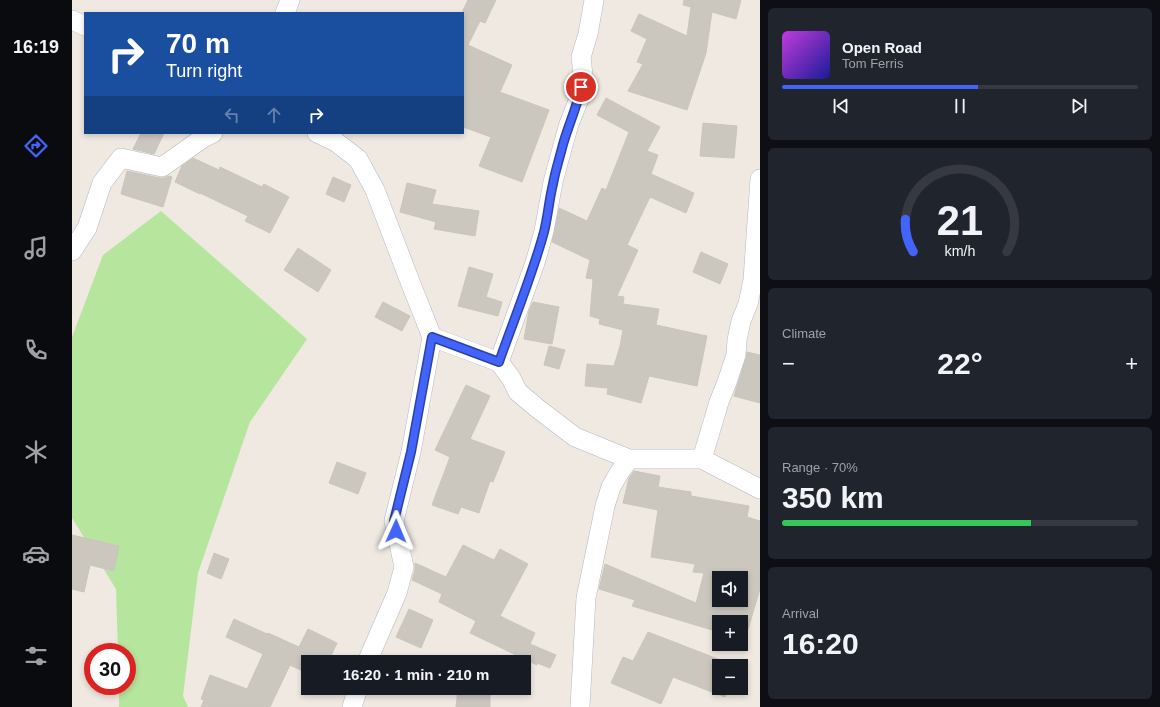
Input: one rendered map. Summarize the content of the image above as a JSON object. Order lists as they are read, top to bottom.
{
  "page": {
    "tabs": "16:19",
    "turn": ["70 m", "Turn right"],
    "song": ["Open Road", "Tom Ferris"],
    "tile": [
      "Climate",
      ["Range · 70%", "350 km"],
      ["Arrival", "16:20"]
    ],
    "heat": ["−", "22°", "+"],
    "map_buttons": ["+", "−"],
    "limit": "30",
    "trip": "16:20 · 1 min · 210 m",
    "gauge": ["21", "km/h"]
  }
}
